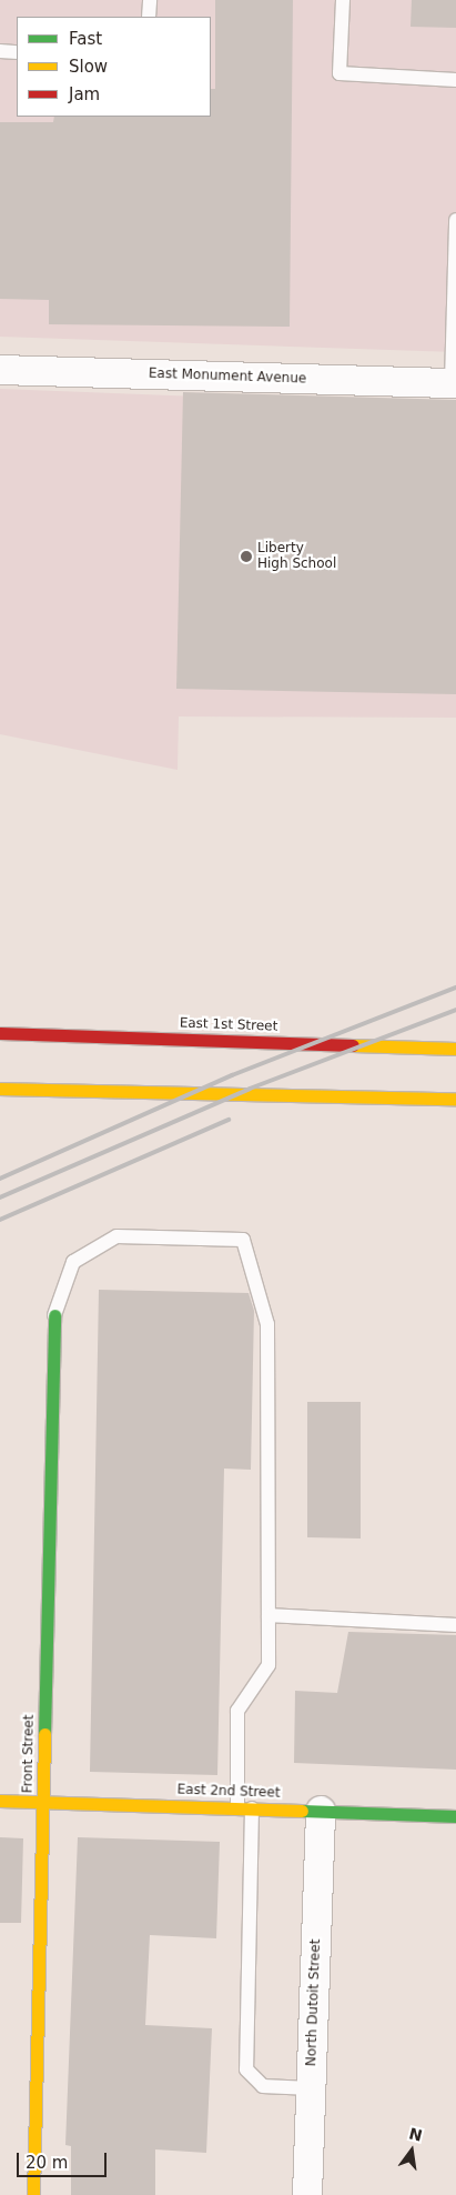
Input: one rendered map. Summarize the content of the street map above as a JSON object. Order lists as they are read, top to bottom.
{
  "streets": {
    "street": [
      "East Monument Avenue",
      "East 1st Street",
      "Front Street",
      "East 2nd Street",
      "North Dutoit Street"
    ]
  },
  "crossings": [
    ["Front Street", "East 2nd Street"],
    ["East 2nd Street", "North Dutoit Street"]
  ],
  "places": ["Liberty High School"],
  "legend": ["Fast", "Slow", "Jam"],
  "scale_bar": "20 m",
  "north": "top"
}
